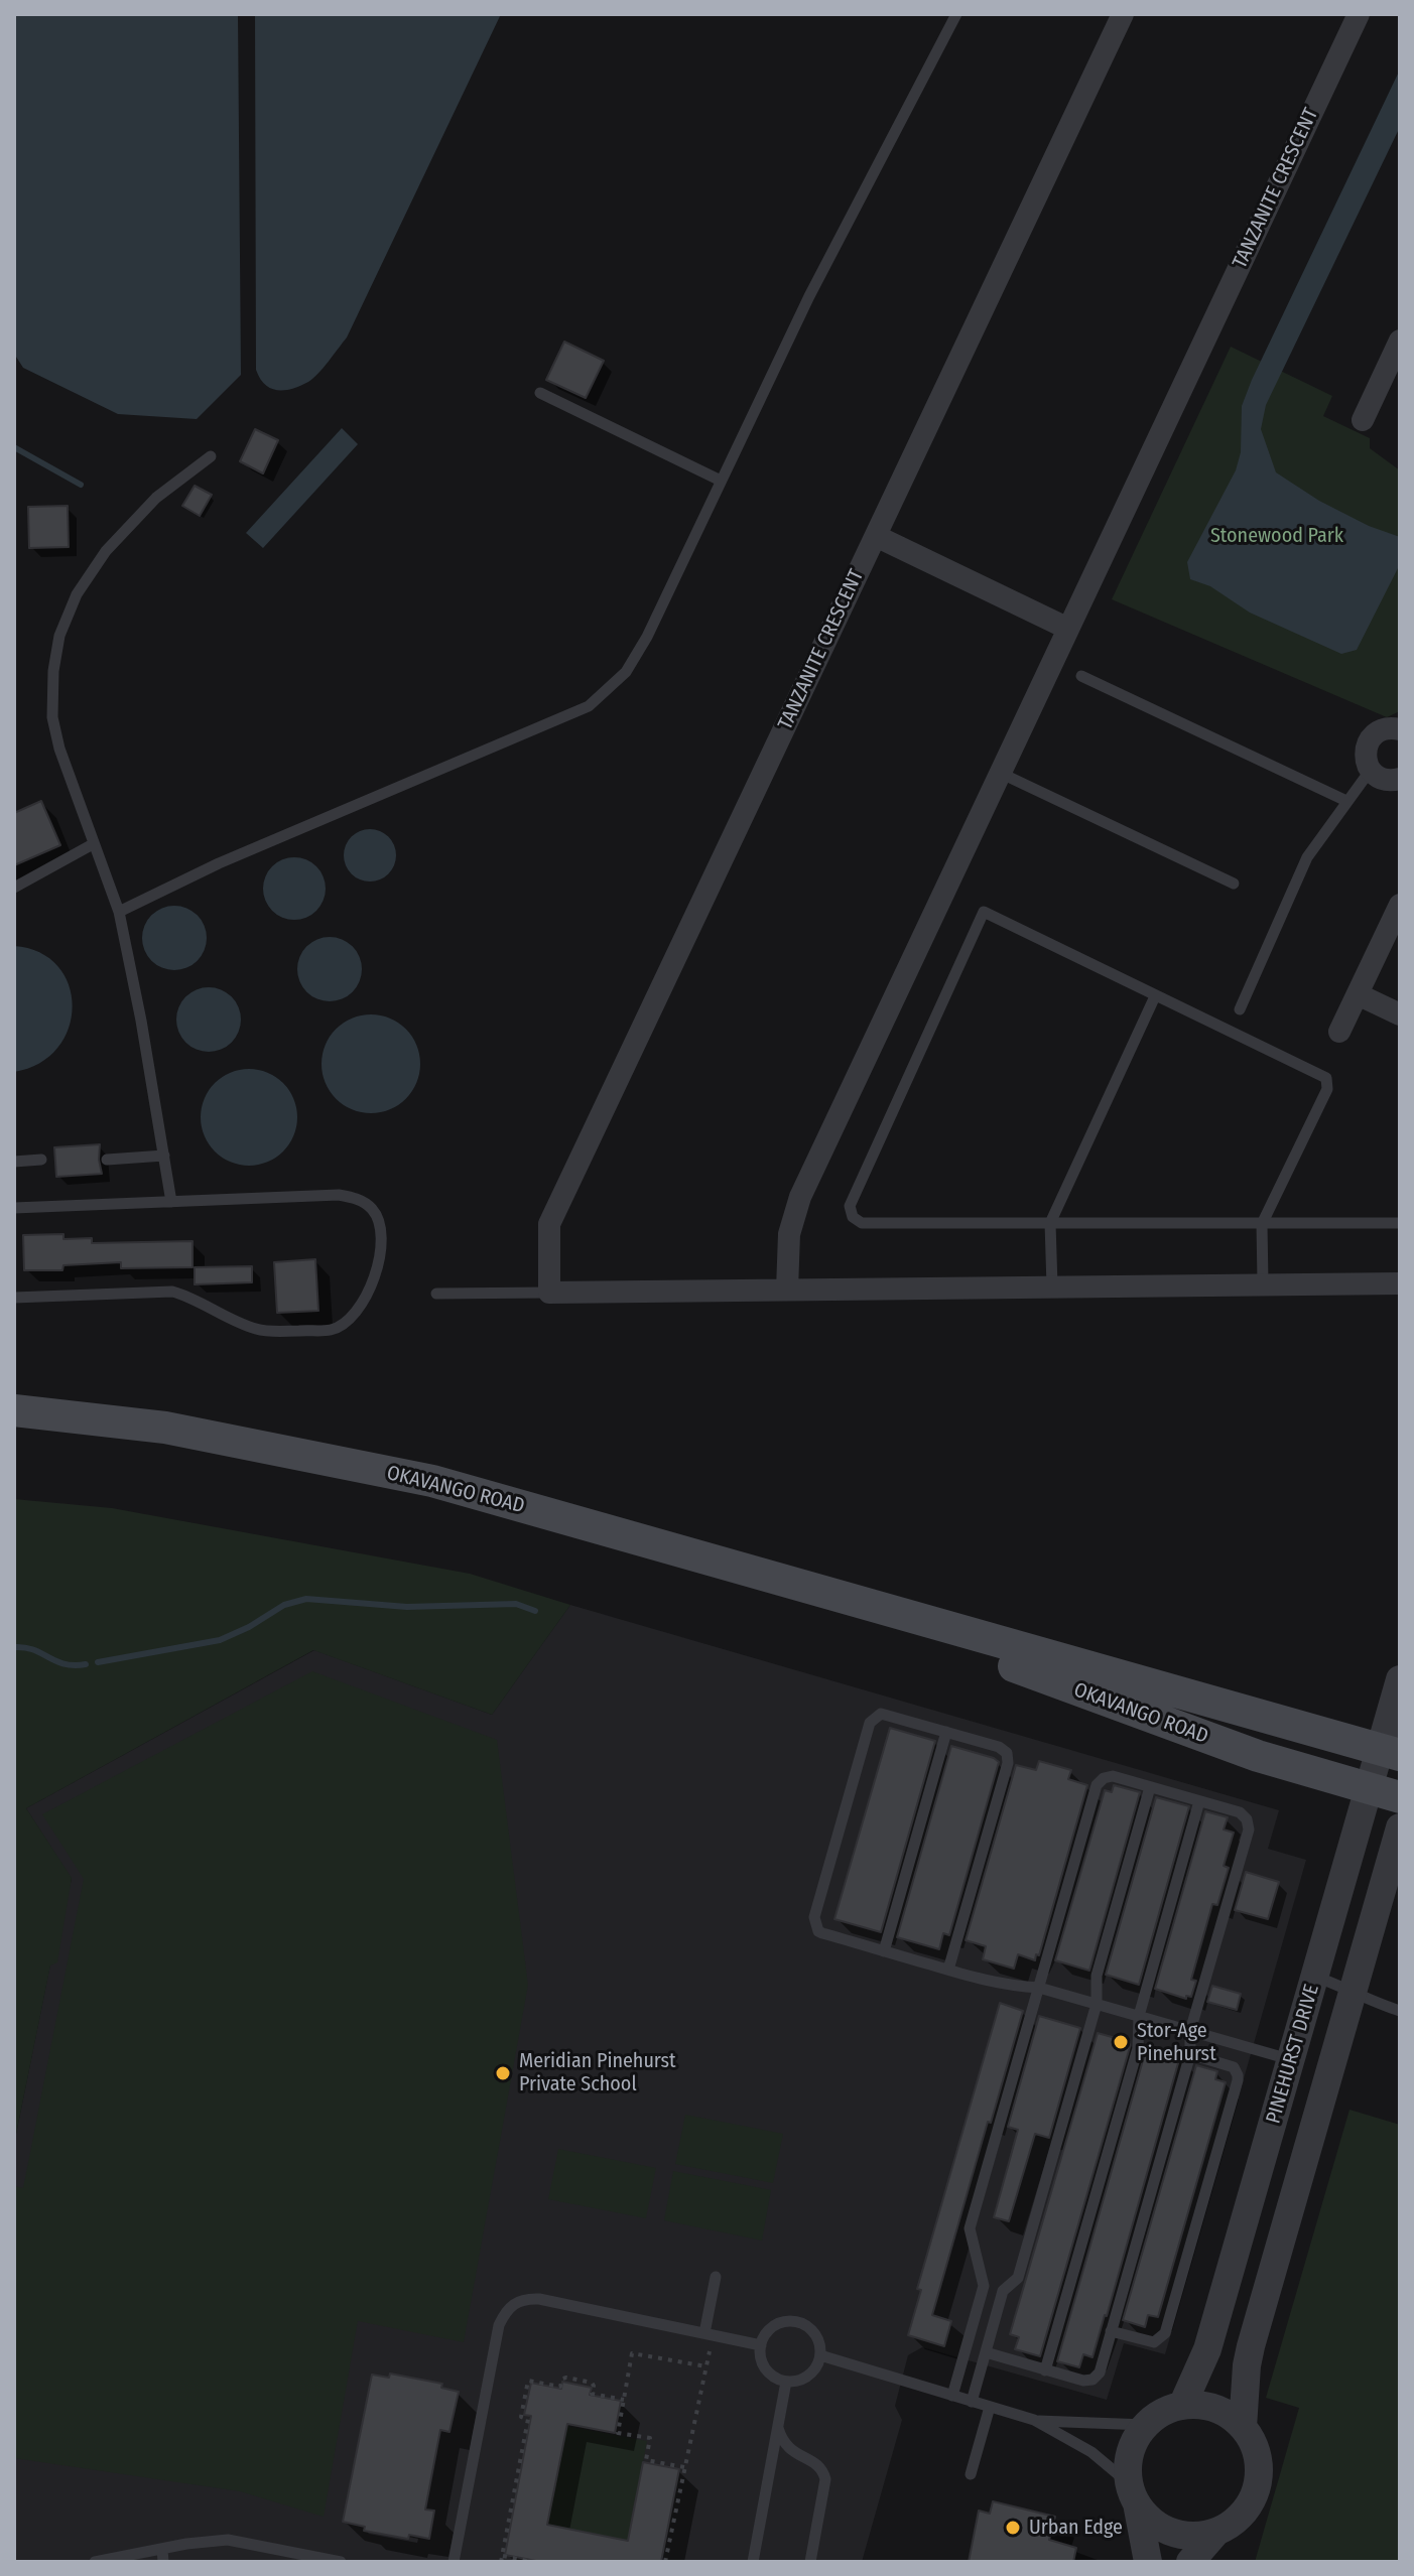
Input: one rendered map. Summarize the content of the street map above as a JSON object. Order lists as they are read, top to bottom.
{
  "streets": {
    "main road": ["OKAVANGO ROAD"],
    "street": ["TANZANITE CRESCENT", "PINEHURST DRIVE"]
  },
  "crossings": [
    ["OKAVANGO ROAD", "PINEHURST DRIVE"]
  ],
  "parks": ["Stonewood Park"],
  "places": ["Stor-Age Pinehurst", "Meridian Pinehurst Private School", "Urban Edge"]
}
